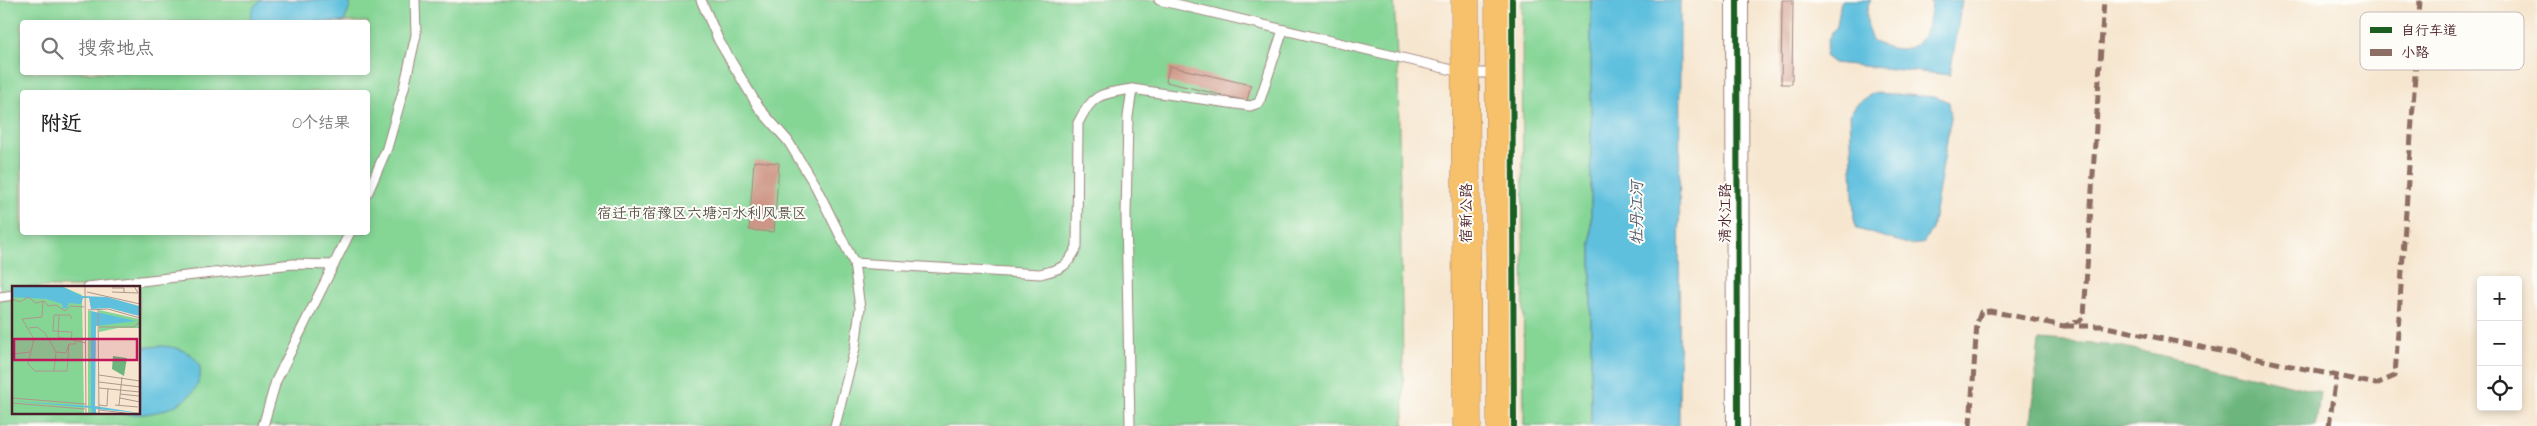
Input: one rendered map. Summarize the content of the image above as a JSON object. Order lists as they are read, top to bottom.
{
  "streets": {
    "highway": ["宿新公路"],
    "street": ["清水江路"]
  },
  "water": ["牡丹江河"],
  "parks": ["宿迁市宿豫区六塘河水利风景区"],
  "legend": ["自行车道", "小路"],
  "page": {
    "search": "搜索地点",
    "heading": ["附近", "0个结果"],
    "map_buttons": ["+", "−"]
  }
}
